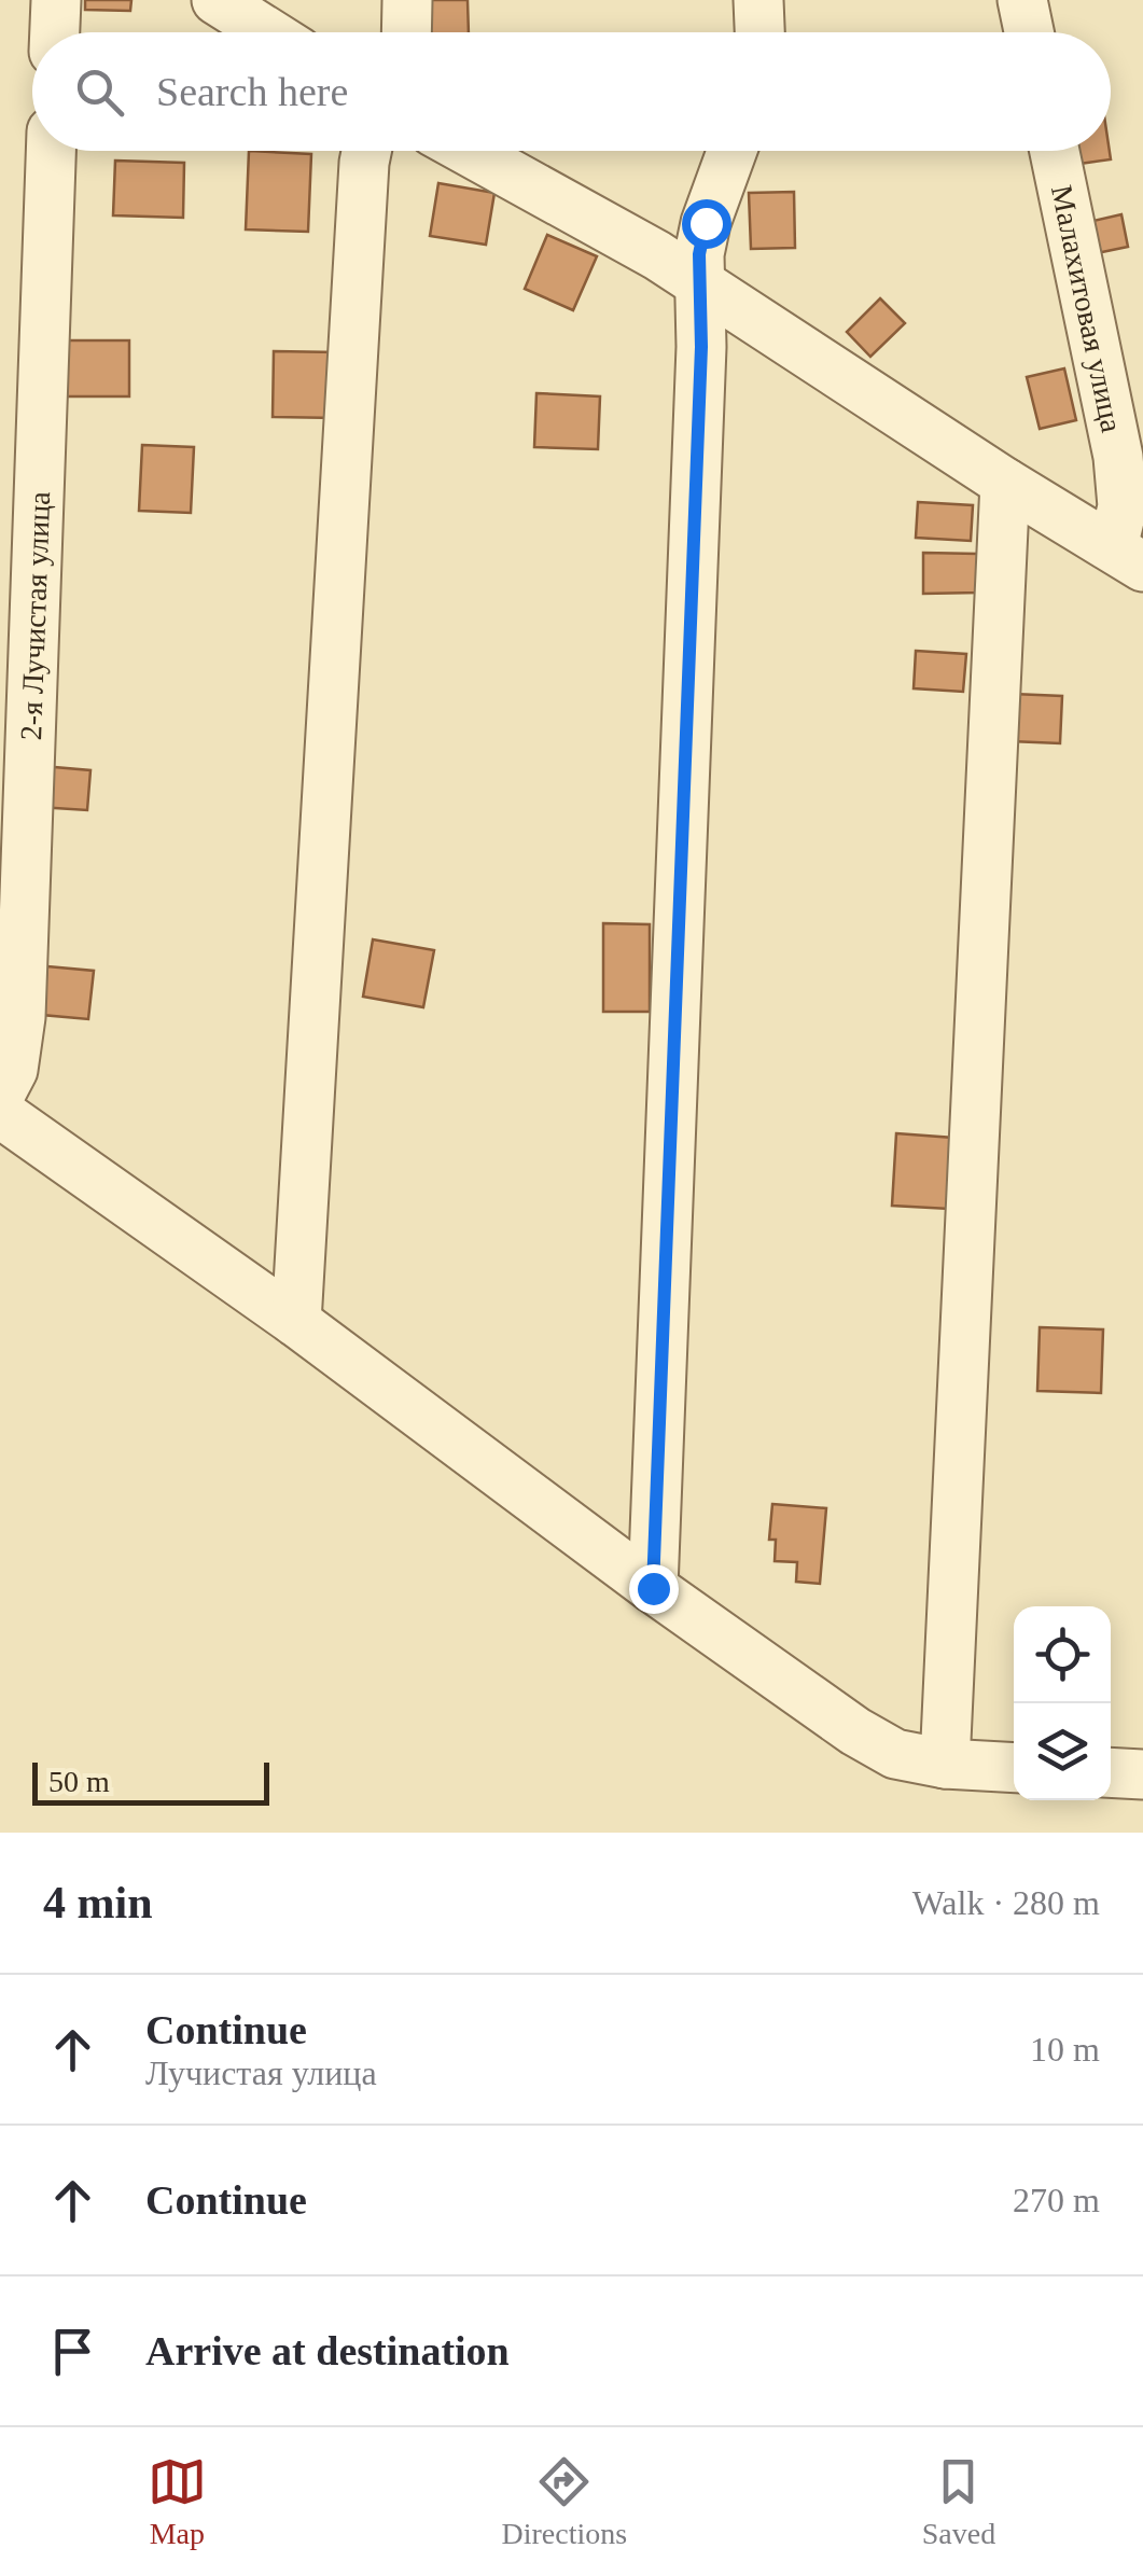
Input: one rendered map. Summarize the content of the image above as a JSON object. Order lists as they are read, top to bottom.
{
  "streets": {
    "street": ["Малахитовая улица", "2-я Лучистая улица"]
  },
  "scale_bar": "50 m",
  "page": {
    "search": "Search here",
    "scale": "50 m",
    "heading": ["4 min", "Walk · 280 m"],
    "list": [
      ["Continue", "Лучистая улица", "10 m"],
      ["Continue", "270 m"],
      "Arrive at destination"
    ],
    "nav": ["Map", "Directions", "Saved"]
  }
}
